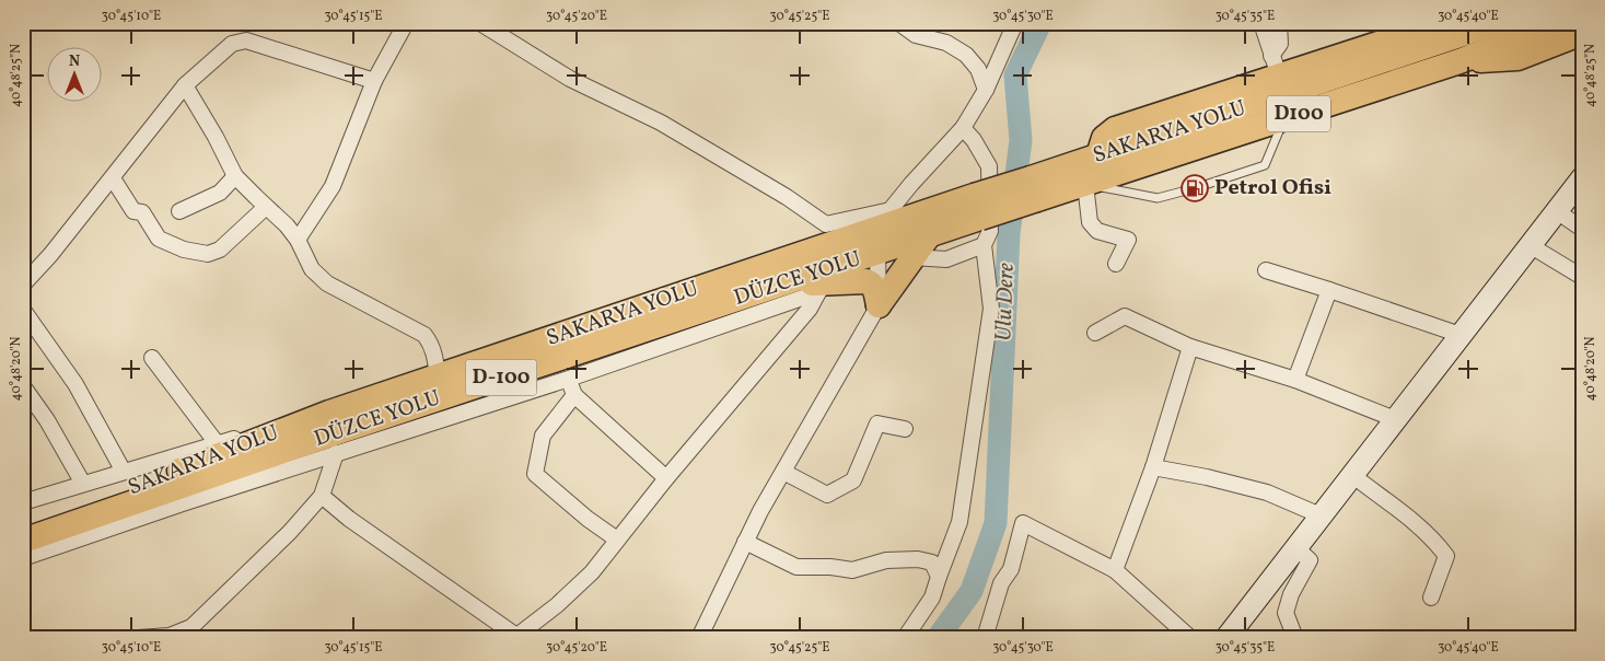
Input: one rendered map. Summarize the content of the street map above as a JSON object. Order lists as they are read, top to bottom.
{
  "streets": {
    "highway": [
      "D100",
      "SAKARYA YOLU",
      "DÜZCE YOLU",
      "D-100"
    ]
  },
  "crossings": [
    ["D100", "SAKARYA YOLU"],
    ["D100", "DÜZCE YOLU"],
    ["SAKARYA YOLU", "DÜZCE YOLU"]
  ],
  "water": ["Ulu Dere"],
  "places": {
    "fuel station": ["Petrol Ofisi"]
  },
  "north": "top",
  "coordinates": [
    "30°45'10\"E",
    "30°45'15\"E",
    "30°45'20\"E",
    "30°45'25\"E",
    "30°45'30\"E",
    "30°45'35\"E",
    "30°45'40\"E",
    "40°48'25\"N",
    "40°48'20\"N"
  ]
}
